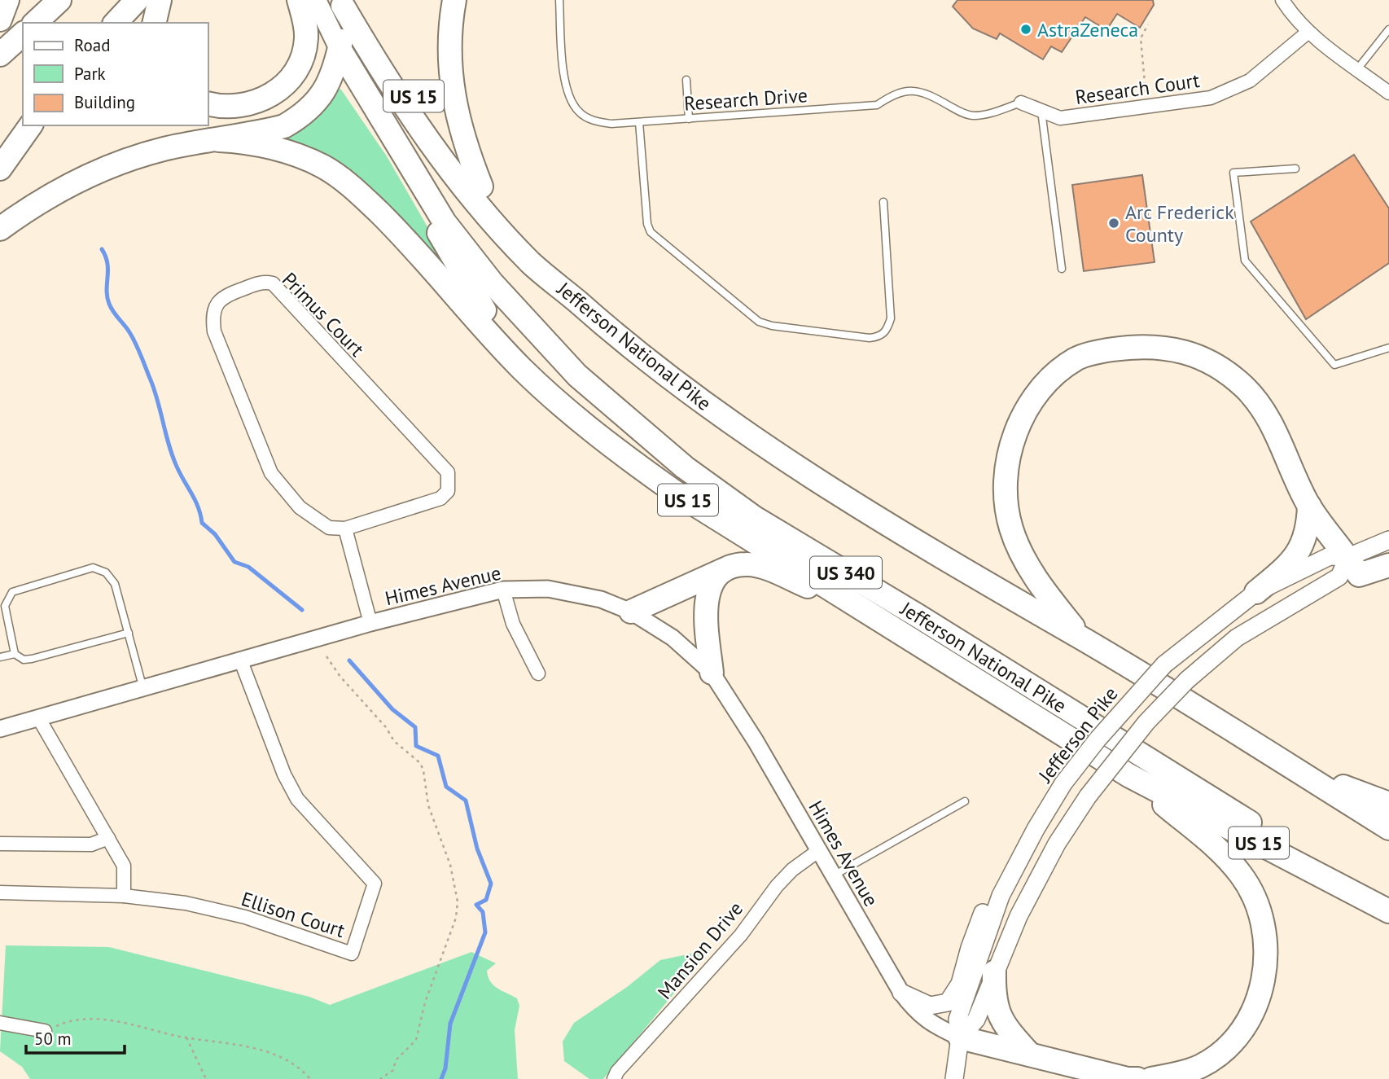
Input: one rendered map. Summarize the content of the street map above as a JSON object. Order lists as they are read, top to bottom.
{
  "streets": {
    "highway": ["US 15", "Jefferson National Pike", "US 340"],
    "main road": ["Jefferson Pike"],
    "street": [
      "Research Court",
      "Primus Court",
      "Himes Avenue",
      "Ellison Court",
      "Mansion Drive"
    ],
    "lane": ["Research Drive"]
  },
  "crossings": [
    ["Research Court", "Research Drive"],
    ["US 15", "Jefferson National Pike"],
    ["Himes Avenue", "Jefferson Pike"],
    ["Himes Avenue", "Ellison Court"],
    ["Himes Avenue", "Mansion Drive"]
  ],
  "places": ["AstraZeneca", "Arc Frederick County"],
  "legend": ["Road", "Park", "Building"],
  "scale_bar": "50 m"
}
